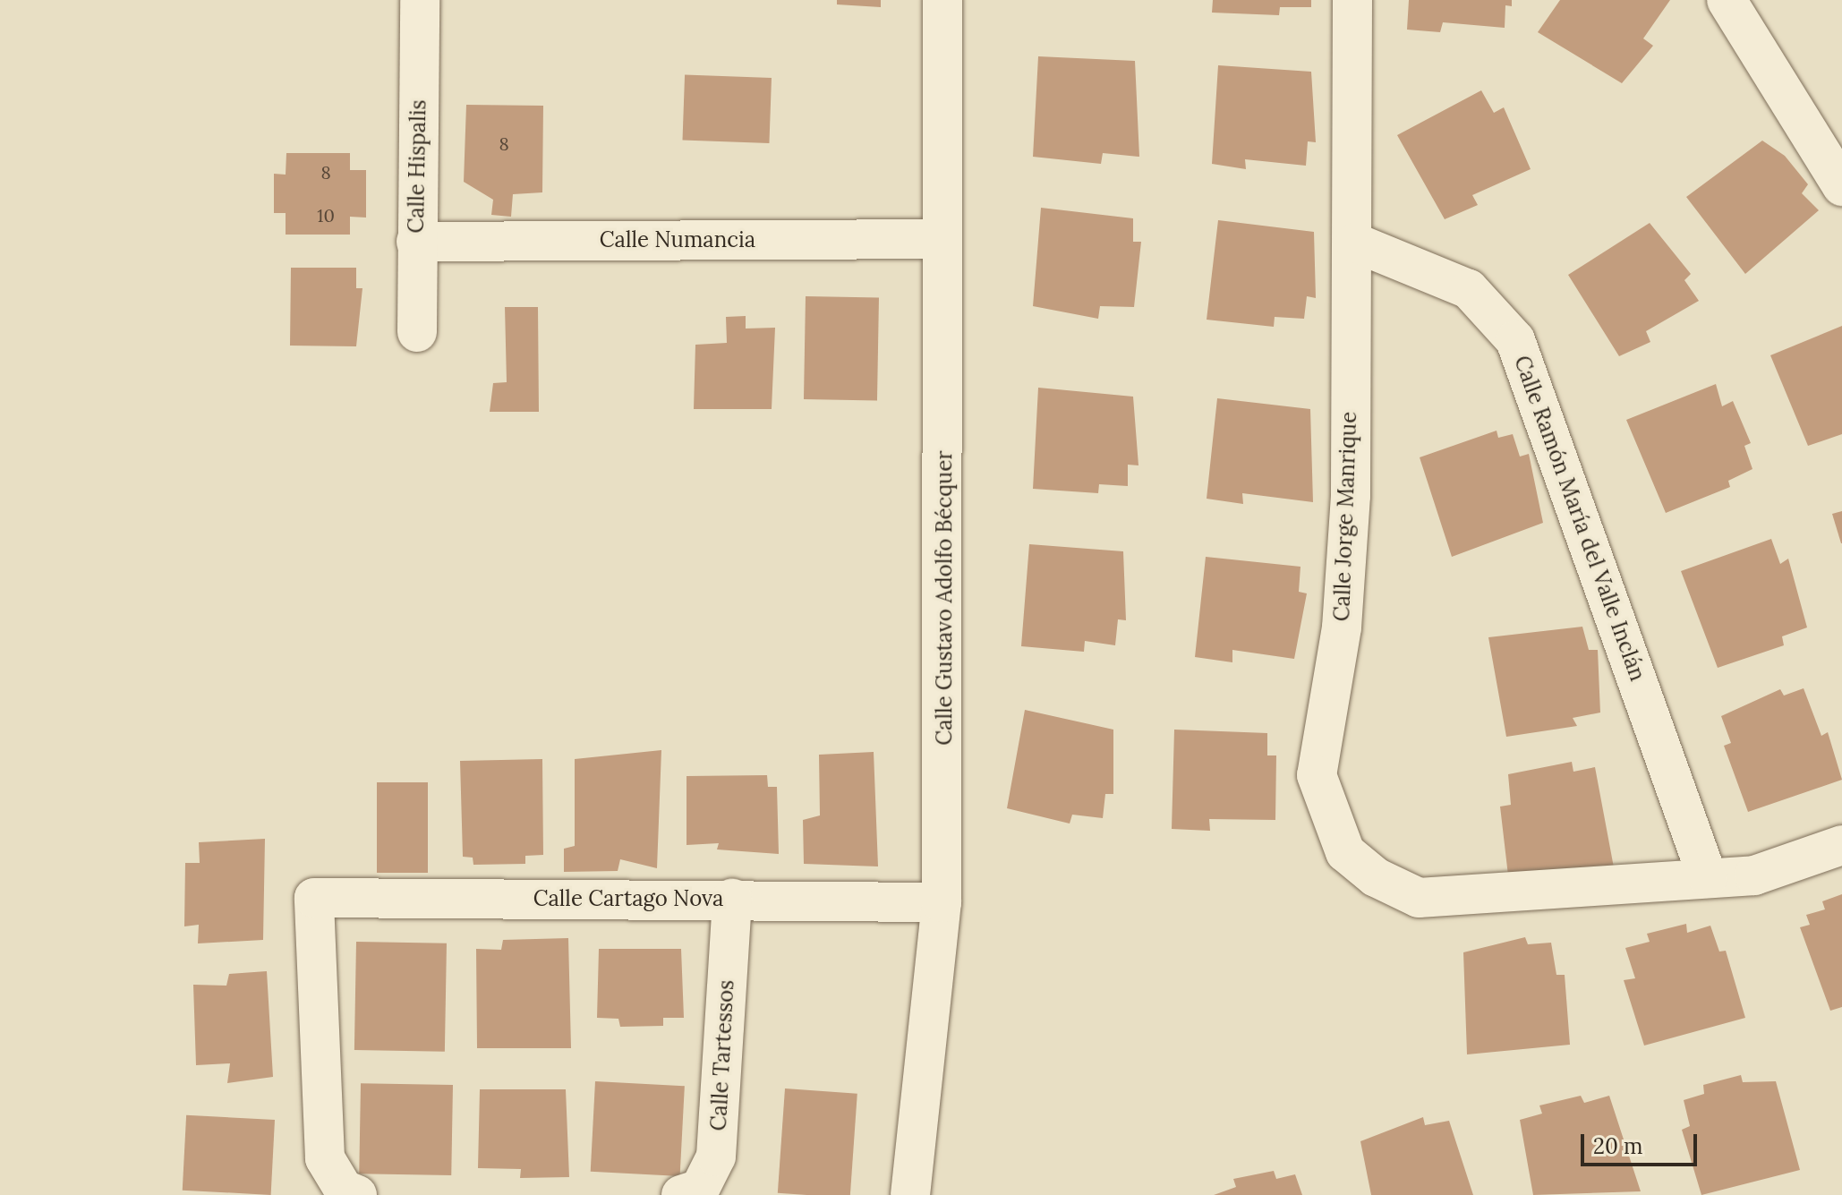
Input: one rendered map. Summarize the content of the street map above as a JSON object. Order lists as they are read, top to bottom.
{
  "streets": {
    "street": [
      "Calle Hispalis",
      "Calle Numancia",
      "Calle Jorge Manrique",
      "Calle Ramón María del Valle Inclán",
      "Calle Gustavo Adolfo Bécquer",
      "Calle Cartago Nova",
      "Calle Tartessos"
    ]
  },
  "crossings": [
    ["Calle Hispalis", "Calle Numancia"],
    ["Calle Numancia", "Calle Gustavo Adolfo Bécquer"],
    ["Calle Jorge Manrique", "Calle Ramón María del Valle Inclán"],
    ["Calle Gustavo Adolfo Bécquer", "Calle Cartago Nova"],
    ["Calle Cartago Nova", "Calle Tartessos"]
  ],
  "house_numbers": ["8", "8", "10"],
  "scale_bar": "20 m"
}
